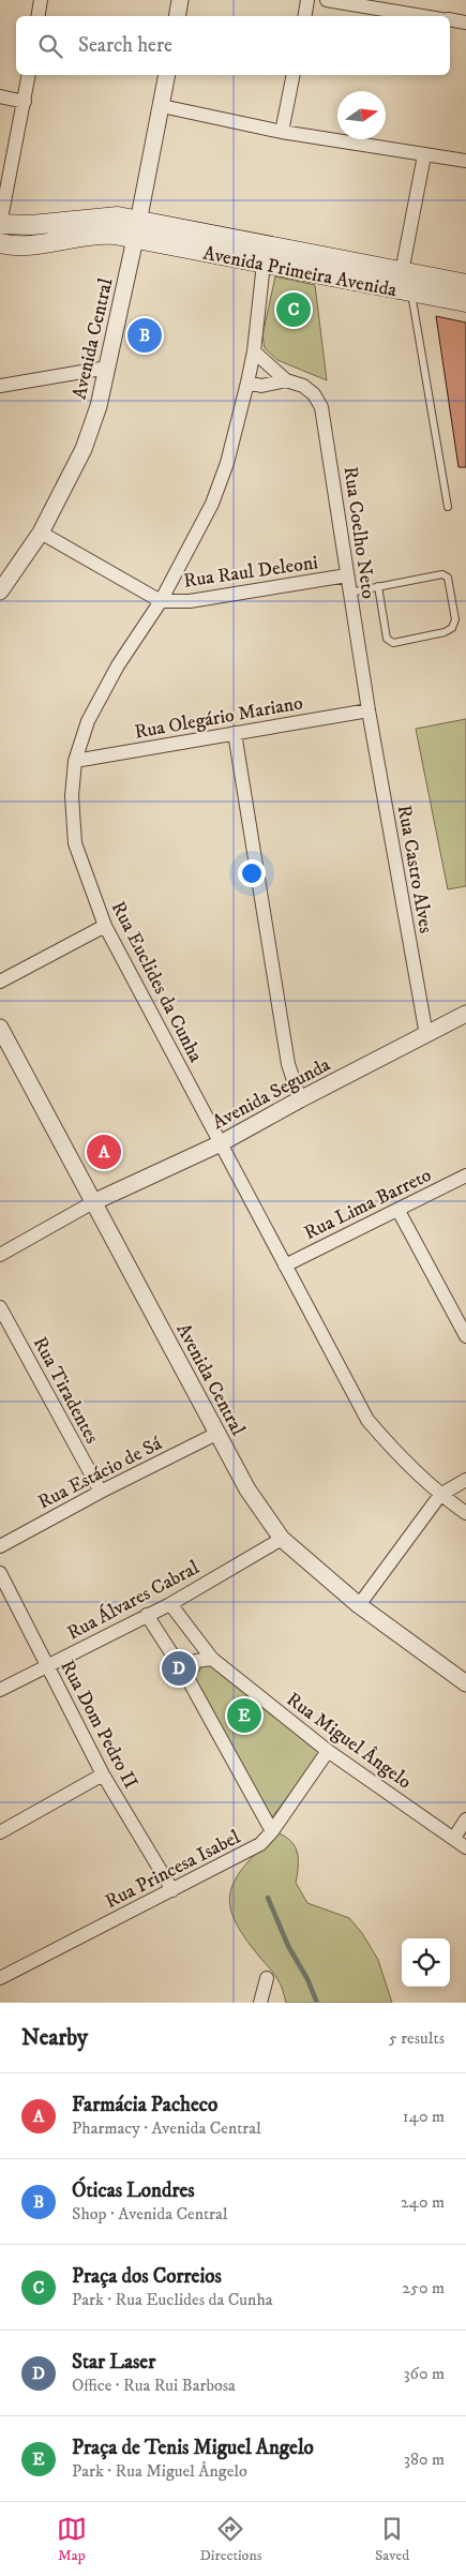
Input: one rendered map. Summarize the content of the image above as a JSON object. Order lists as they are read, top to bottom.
{
  "streets": {
    "main road": ["Avenida Primeira Avenida"],
    "street": [
      "Avenida Central",
      "Rua Coelho Neto",
      "Rua Raul Deleoni",
      "Rua Olegário Mariano",
      "Rua Castro Alves",
      "Rua Euclides da Cunha",
      "Avenida Segunda",
      "Rua Lima Barreto",
      "Rua Tiradentes",
      "Rua Estácio de Sá",
      "Rua Álvares Cabral",
      "Rua Dom Pedro II",
      "Rua Miguel Ângelo",
      "Rua Princesa Isabel"
    ]
  },
  "crossings": [
    ["Avenida Primeira Avenida", "Avenida Central"],
    ["Avenida Primeira Avenida", "Rua Euclides da Cunha"],
    ["Avenida Central", "Avenida Segunda"],
    ["Avenida Central", "Rua Estácio de Sá"],
    ["Avenida Central", "Rua Álvares Cabral"],
    ["Rua Coelho Neto", "Rua Raul Deleoni"],
    ["Rua Coelho Neto", "Rua Olegário Mariano"],
    ["Rua Coelho Neto", "Rua Castro Alves"],
    ["Rua Coelho Neto", "Rua Euclides da Cunha"],
    ["Rua Raul Deleoni", "Rua Euclides da Cunha"],
    ["Rua Olegário Mariano", "Rua Castro Alves"],
    ["Rua Olegário Mariano", "Rua Euclides da Cunha"],
    ["Rua Castro Alves", "Avenida Segunda"],
    ["Rua Euclides da Cunha", "Avenida Segunda"],
    ["Rua Euclides da Cunha", "Rua Lima Barreto"],
    ["Rua Tiradentes", "Rua Estácio de Sá"],
    ["Rua Álvares Cabral", "Rua Dom Pedro II"],
    ["Rua Álvares Cabral", "Rua Miguel Ângelo"],
    ["Rua Dom Pedro II", "Rua Princesa Isabel"],
    ["Rua Miguel Ângelo", "Rua Princesa Isabel"]
  ],
  "north": "right",
  "page": {
    "search": "Search here",
    "pins": [
      "C",
      "B",
      "A",
      "D",
      "E"
    ],
    "heading": ["Nearby", "5 results"],
    "list": [
      {
        "mark": "A",
        "name": "Farmácia Pacheco",
        "note": "Pharmacy · Avenida Central",
        "value": "140 m"
      },
      {
        "mark": "B",
        "name": "Óticas Londres",
        "note": "Shop · Avenida Central",
        "value": "240 m"
      },
      {
        "mark": "C",
        "name": "Praça dos Correios",
        "note": "Park · Rua Euclides da Cunha",
        "value": "250 m"
      },
      {
        "mark": "D",
        "name": "Star Laser",
        "note": "Office · Rua Rui Barbosa",
        "value": "360 m"
      },
      {
        "mark": "E",
        "name": "Praça de Tenis Miguel Angelo",
        "note": "Park · Rua Miguel Ângelo",
        "value": "380 m"
      }
    ],
    "nav": ["Map", "Directions", "Saved"]
  }
}
